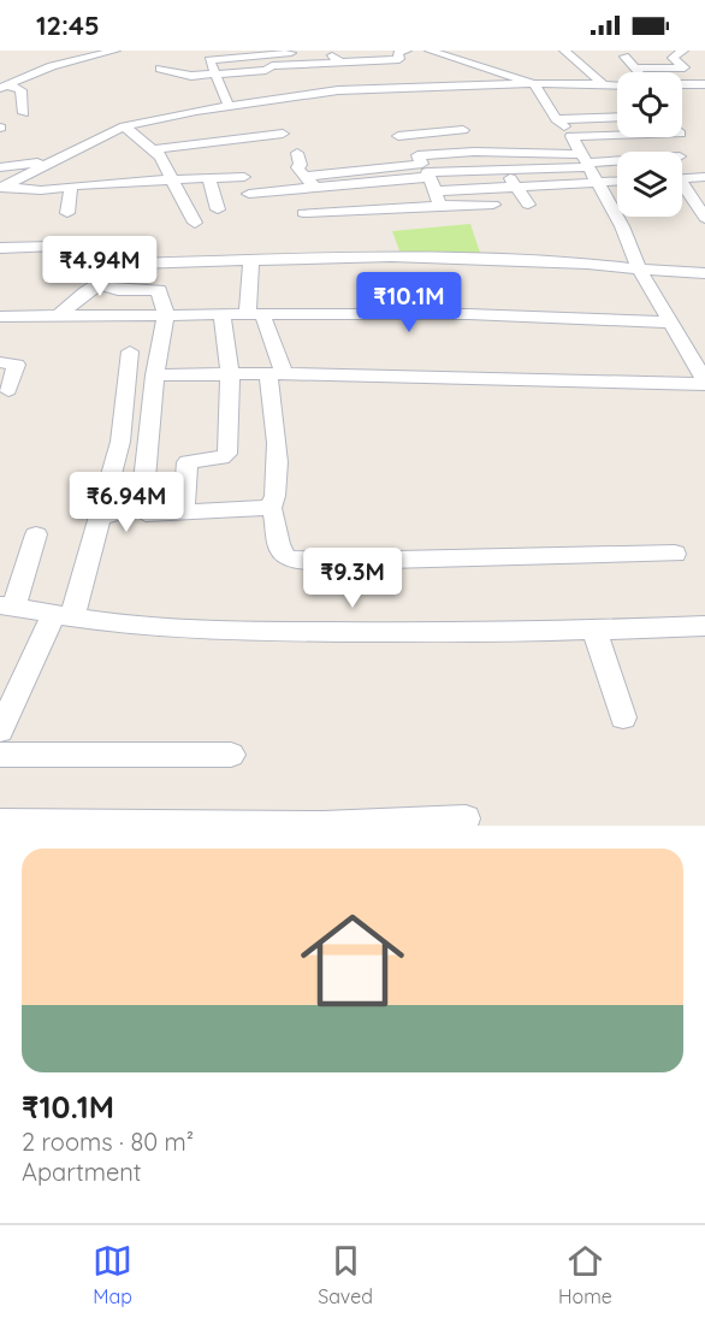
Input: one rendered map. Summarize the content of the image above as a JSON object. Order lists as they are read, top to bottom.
{
  "page": {
    "status": "12:45",
    "price": [
      "₹4.94M",
      "₹10.1M",
      "₹6.94M",
      "₹9.3M"
    ],
    "list": [
      {
        "name": "₹10.1M",
        "note": "2 rooms · 80 m² · Apartment"
      }
    ],
    "tabs": ["Map", "Saved", "Home"]
  }
}
